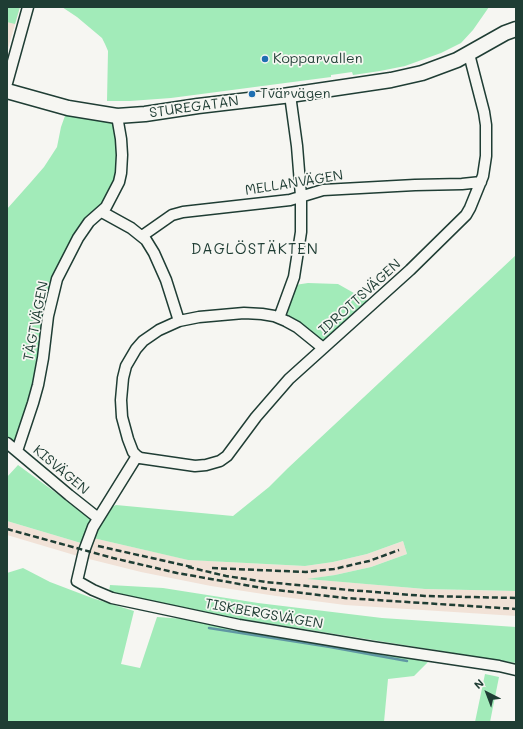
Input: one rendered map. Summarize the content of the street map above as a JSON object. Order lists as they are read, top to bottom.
{
  "streets": {
    "street": [
      "STUREGATAN",
      "MELLANVÄGEN",
      "IDROTTSVÄGEN",
      "TÄGTVÄGEN",
      "KISVÄGEN",
      "TISKBERGSVÄGEN"
    ]
  },
  "crossings": [
    ["STUREGATAN", "IDROTTSVÄGEN"],
    ["STUREGATAN", "TÄGTVÄGEN"],
    ["MELLANVÄGEN", "IDROTTSVÄGEN"],
    ["TÄGTVÄGEN", "KISVÄGEN"],
    ["KISVÄGEN", "TISKBERGSVÄGEN"]
  ],
  "districts": ["DAGLÖSTÄKTEN"],
  "places": ["Kopparvallen", "Tvärvägen"],
  "north": "top left"
}
